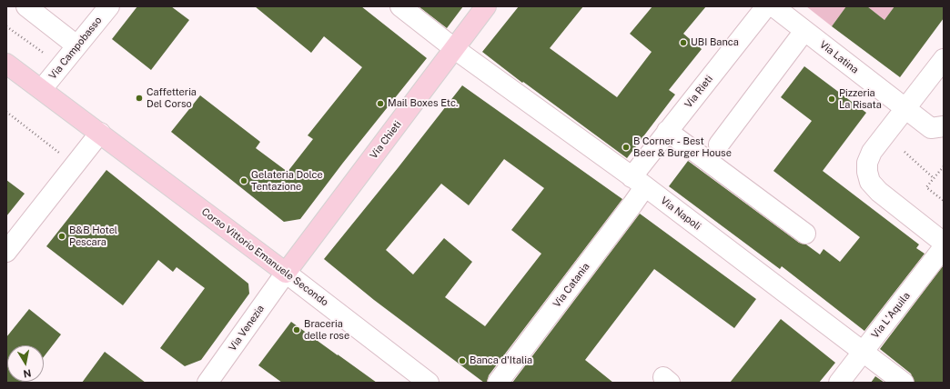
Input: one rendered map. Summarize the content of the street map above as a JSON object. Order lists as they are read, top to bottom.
{
  "streets": {
    "main road": ["Via Chieti", "Corso Vittorio Emanuele Secondo"],
    "street": [
      "Via Campobasso",
      "Via Latina",
      "Via Rieti",
      "Via Napoli",
      "Via Catania",
      "Via L'Aquila",
      "Via Venezia"
    ]
  },
  "crossings": [
    ["Via Campobasso", "Corso Vittorio Emanuele Secondo"],
    ["Via Rieti", "Via Napoli"],
    ["Via Rieti", "Via Catania"],
    ["Via Chieti", "Via Napoli"],
    ["Via Chieti", "Corso Vittorio Emanuele Secondo"],
    ["Via Chieti", "Via Venezia"],
    ["Via Napoli", "Via Catania"],
    ["Via Napoli", "Via L'Aquila"],
    ["Corso Vittorio Emanuele Secondo", "Via Venezia"]
  ],
  "places": [
    "UBI Banca",
    "Caffetteria Del Corso",
    "Pizzeria La Risata",
    "Mail Boxes Etc.",
    "B Corner - Best Beer & Burger House",
    "Gelateria Dolce Tentazione",
    "B&B Hotel Pescara",
    "Braceria delle rose",
    "Banca d'Italia"
  ],
  "north": "bottom"
}
